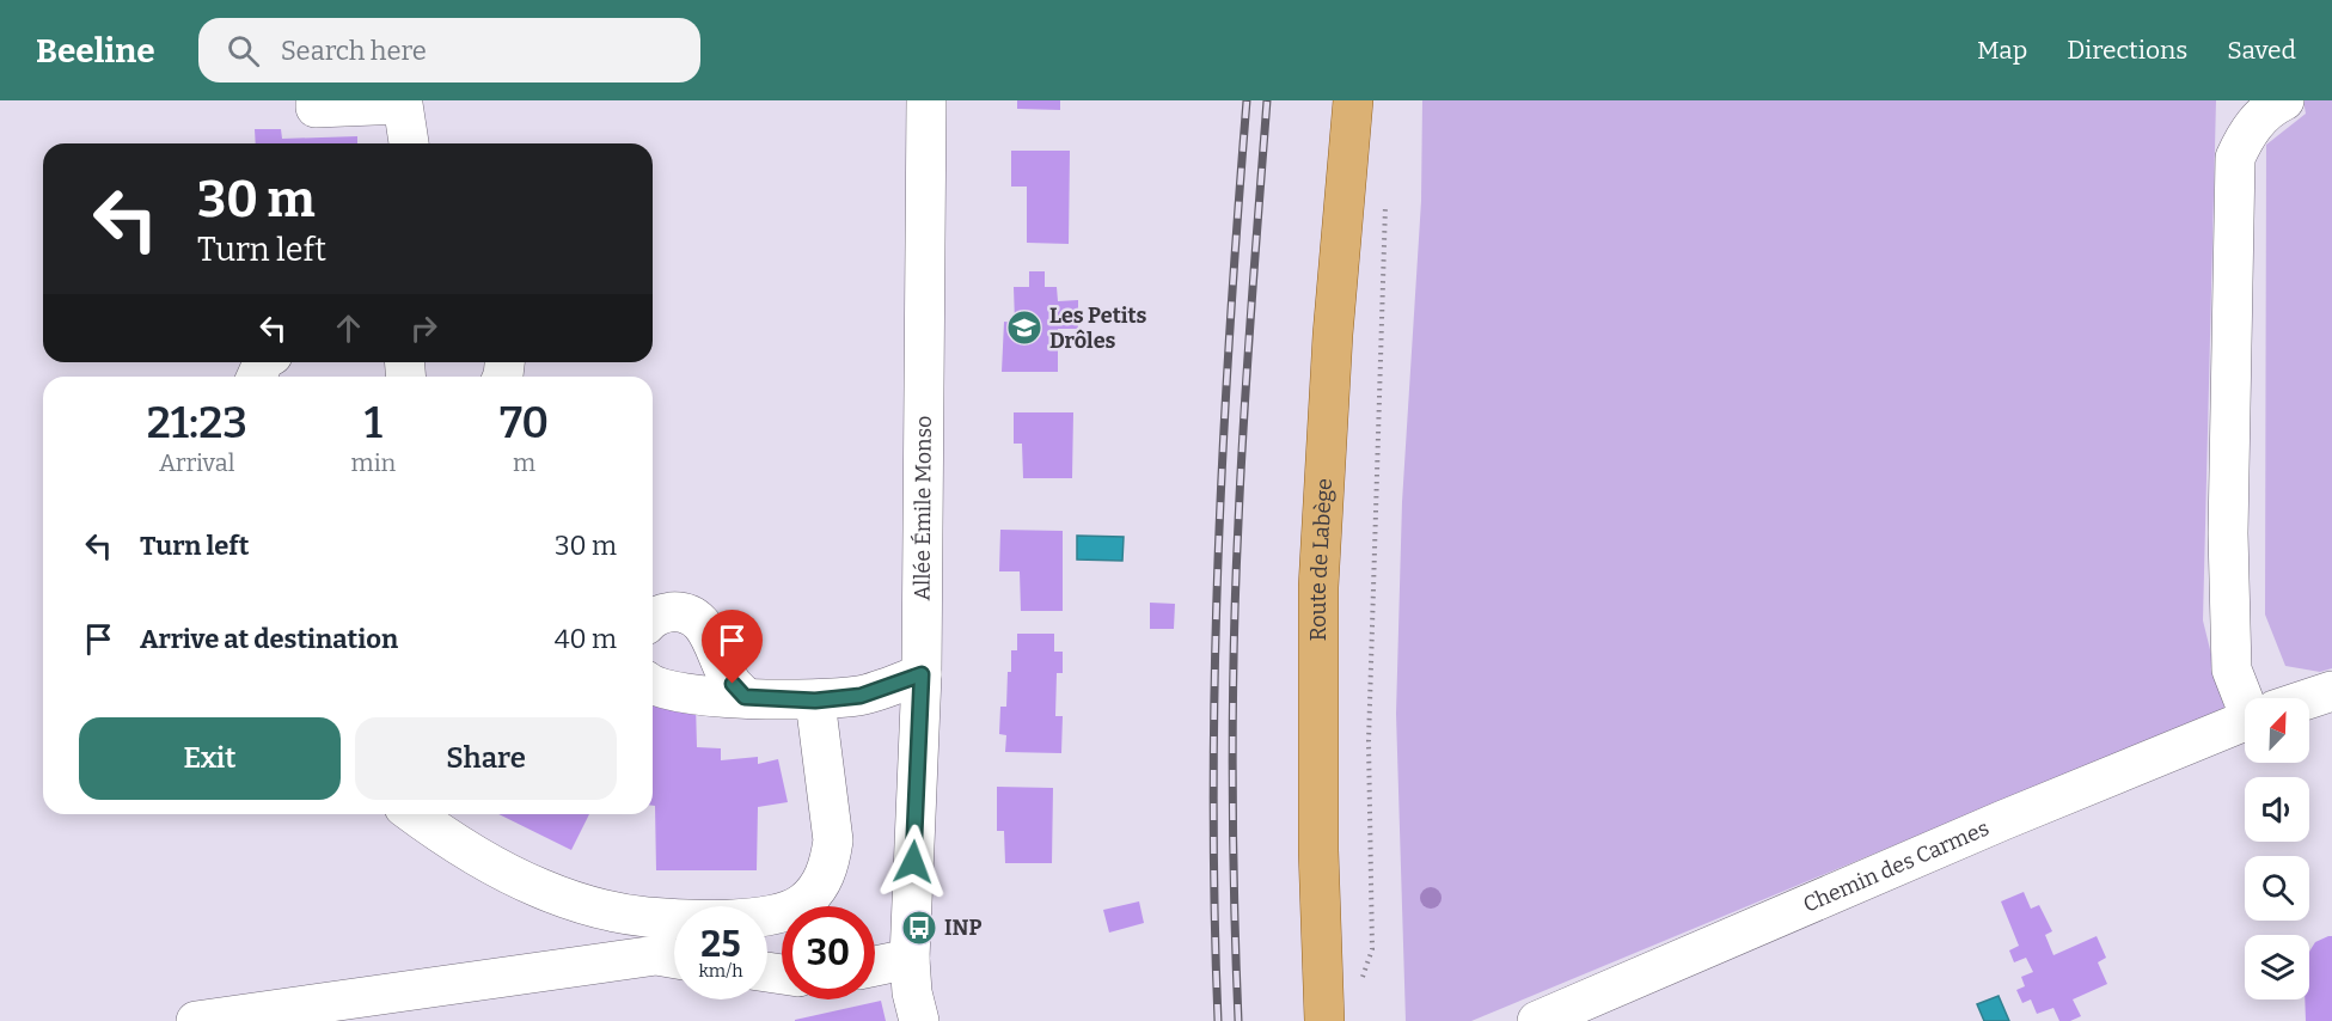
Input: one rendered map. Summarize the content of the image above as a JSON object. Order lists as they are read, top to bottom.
{
  "streets": {
    "main road": ["Route de Labège"],
    "street": ["Allée Émile Monso", "Chemin des Carmes"]
  },
  "places": {
    "school or university": ["Les Petits Drôles"],
    "bus stop": ["INP"]
  },
  "north": "top right",
  "page": {
    "header": "Beeline",
    "search": "Search here",
    "nav": ["Map", "Directions", "Saved"],
    "turn": ["30 m", "Turn left"],
    "eta": [
      "21:23",
      "Arrival",
      "1",
      "min",
      "70",
      "m"
    ],
    "list": [
      {
        "name": "Turn left",
        "value": "30 m"
      },
      {
        "name": "Arrive at destination",
        "value": "40 m"
      }
    ],
    "buttons": ["Exit", "Share"],
    "speed": "25 km/h",
    "limit": "30"
  }
}
